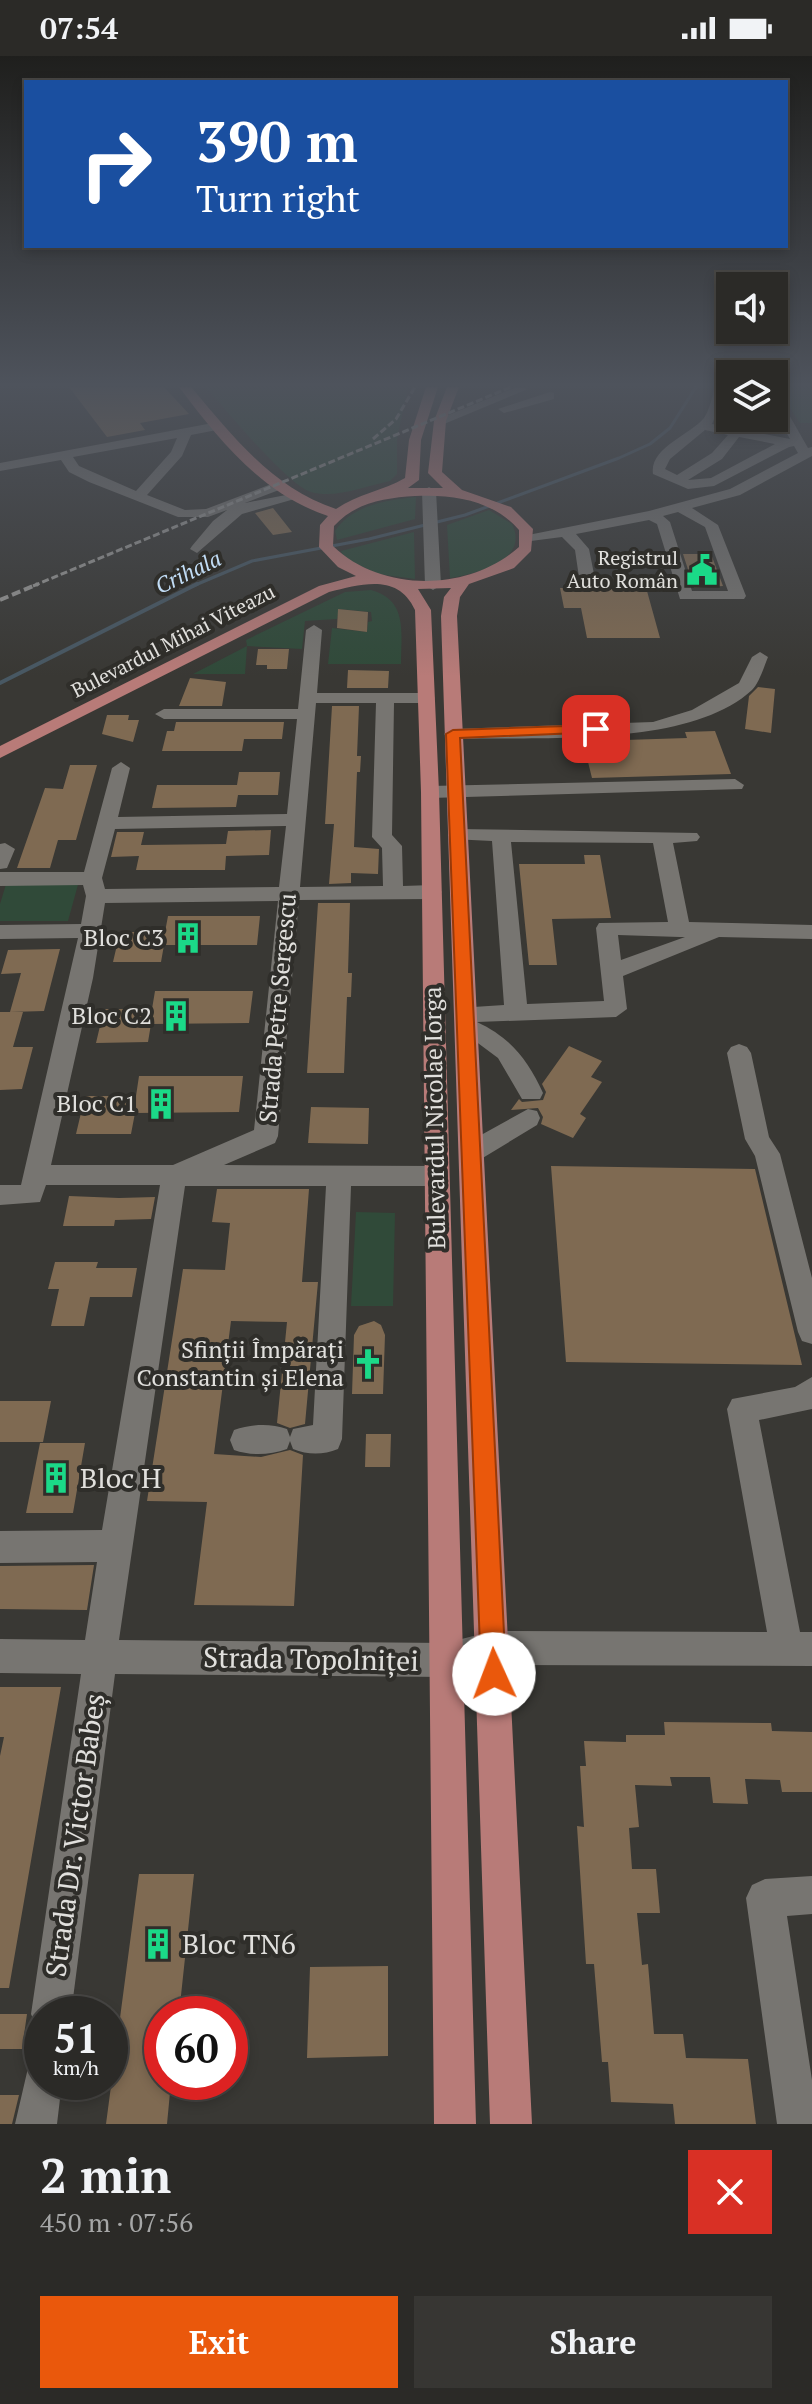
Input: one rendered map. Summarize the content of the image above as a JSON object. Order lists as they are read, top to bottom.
{
  "streets": {
    "main road": ["Bulevardul Mihai Viteazu", "Bulevardul Nicolae Iorga"],
    "street": ["Strada Petre Sergescu", "Strada Topolniței", "Strada Dr. Victor Babeș"]
  },
  "crossings": [
    ["Bulevardul Nicolae Iorga", "Strada Topolniței"],
    ["Strada Topolniței", "Strada Dr. Victor Babeș"]
  ],
  "water": ["Crihala"],
  "places": {
    "public building": ["Registrul Auto Român"],
    "building": [
      "Bloc C3",
      "Bloc C2",
      "Bloc C1",
      "Bloc H",
      "Bloc TN6"
    ],
    "church": ["Sfinții Împărați Constantin și Elena"]
  },
  "page": {
    "status": "07:54",
    "turn": ["390 m", "Turn right"],
    "speed": "51 km/h",
    "limit": "60",
    "heading": ["2 min", "450 m · 07:56"],
    "buttons": ["Exit", "Share"]
  }
}
